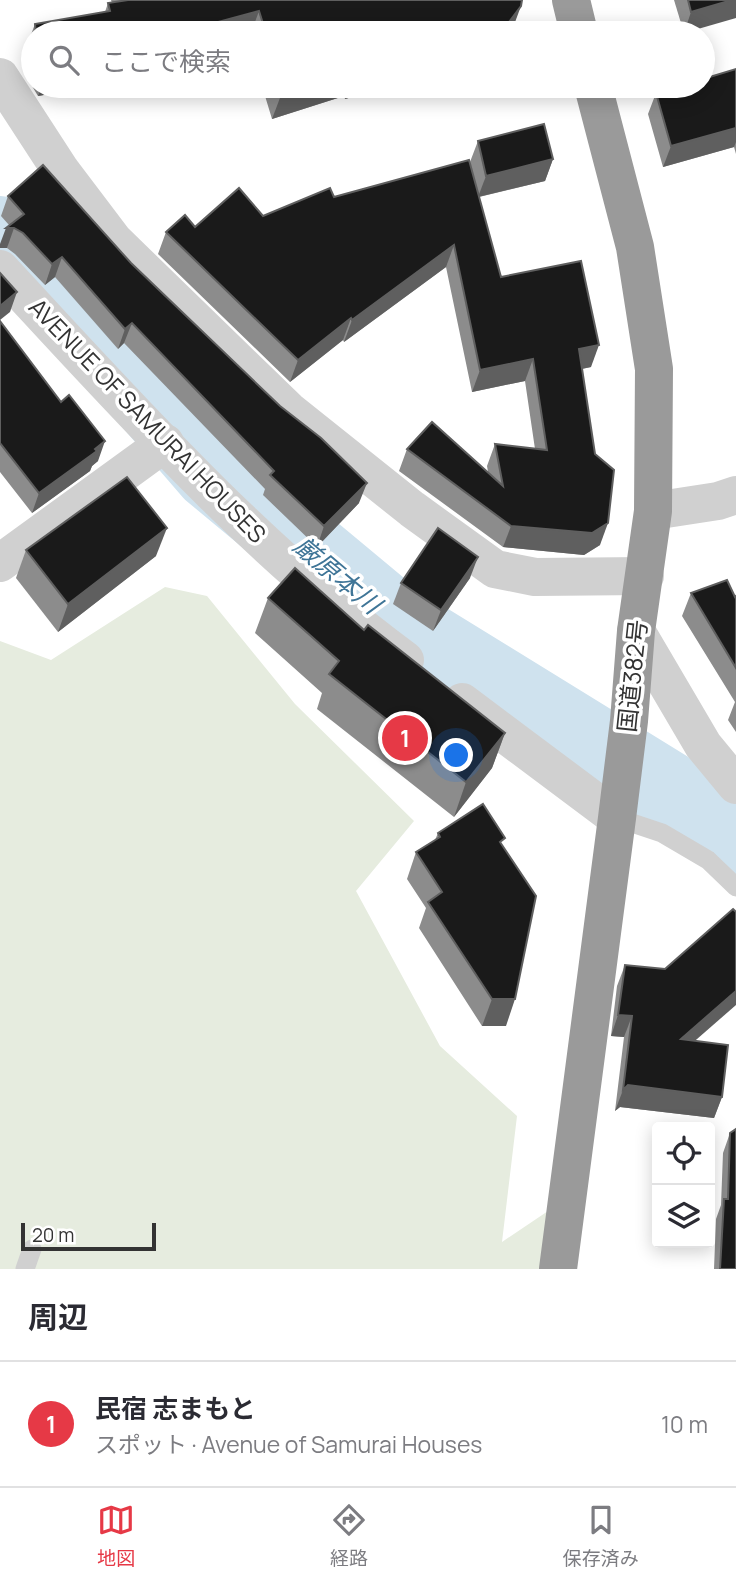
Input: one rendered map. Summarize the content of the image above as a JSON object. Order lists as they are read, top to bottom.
{
  "streets": {
    "highway": ["国道382号"],
    "street": ["AVENUE OF SAMURAI HOUSES"]
  },
  "crossings": [
    ["AVENUE OF SAMURAI HOUSES", "国道382号"]
  ],
  "water": ["厳原本川"],
  "scale_bar": "20 m",
  "page": {
    "search": "ここで検索",
    "pins": "1",
    "scale": "20 m",
    "heading": "周辺",
    "list": [
      {
        "mark": "1",
        "name": "民宿 志まもと",
        "note": "スポット · Avenue of Samurai Houses",
        "value": "10 m"
      }
    ],
    "nav": ["地図", "経路", "保存済み"]
  }
}
